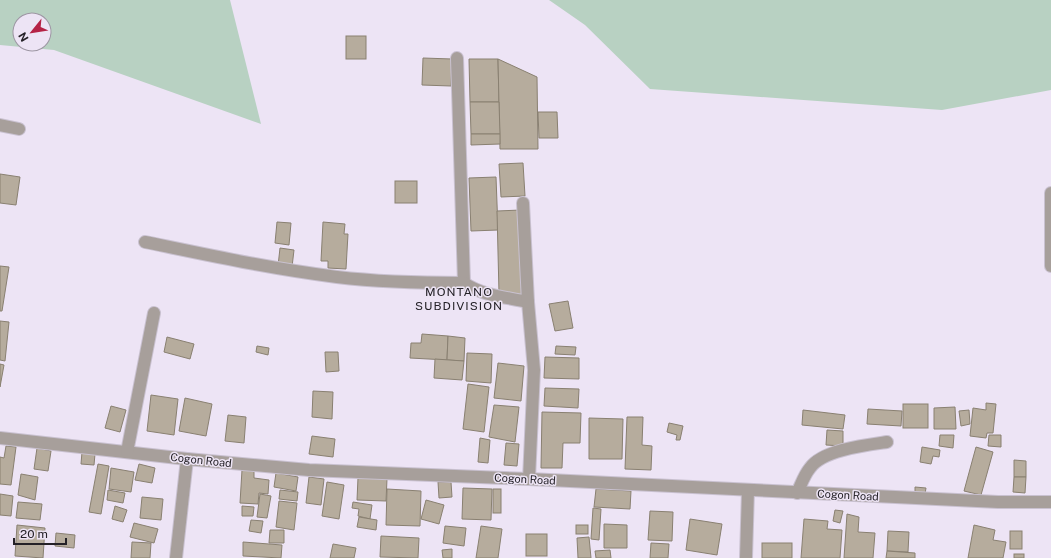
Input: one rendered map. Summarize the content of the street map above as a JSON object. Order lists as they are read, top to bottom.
{
  "streets": {
    "street": ["Cogon Road"]
  },
  "districts": ["MONTANO SUBDIVISION"],
  "scale_bar": "20 m",
  "north": "bottom left"
}
